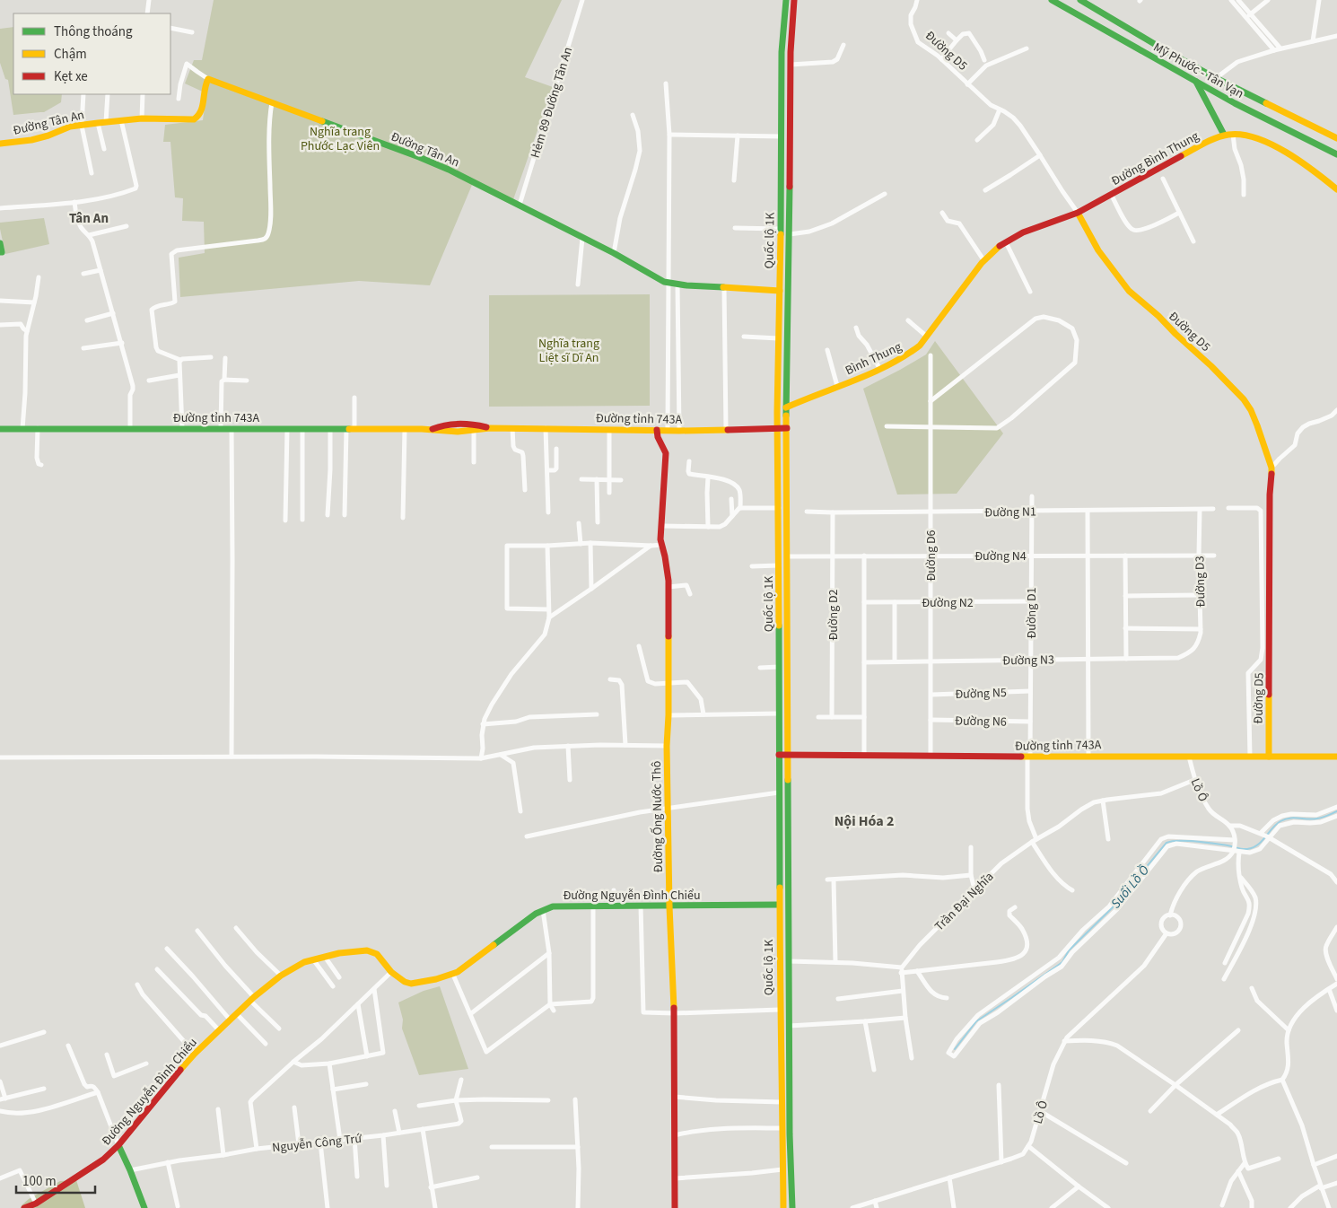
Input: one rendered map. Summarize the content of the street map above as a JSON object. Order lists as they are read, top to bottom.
{
  "streets": {
    "main road": [
      "Đường D5",
      "Mỹ Phước - Tân Vạn",
      "Đường Tân An",
      "Đường Bình Thung",
      "Quốc lộ 1K",
      "Bình Thung",
      "Đường tỉnh 743A",
      "Đường Ống Nước Thô",
      "Đường Nguyễn Đình Chiểu"
    ],
    "street": [
      "Hẻm 89 Đường Tân An",
      "Đường N1",
      "Đường D6",
      "Đường N4",
      "Đường D3",
      "Đường N2",
      "Đường D1",
      "Đường D2",
      "Đường N3",
      "Đường N5",
      "Đường N6",
      "Lồ Ô",
      "Trần Đại Nghĩa",
      "Nguyễn Công Trứ"
    ]
  },
  "crossings": [
    ["Đường D5", "Đường Bình Thung"],
    ["Đường D5", "Đường tỉnh 743A"],
    ["Hẻm 89 Đường Tân An", "Đường Tân An"],
    ["Đường Tân An", "Quốc lộ 1K"],
    ["Đường Bình Thung", "Bình Thung"],
    ["Quốc lộ 1K", "Bình Thung"],
    ["Quốc lộ 1K", "Đường tỉnh 743A"],
    ["Quốc lộ 1K", "Đường N4"],
    ["Quốc lộ 1K", "Đường Nguyễn Đình Chiểu"],
    ["Đường tỉnh 743A", "Đường D6"],
    ["Đường tỉnh 743A", "Đường D1"],
    ["Đường tỉnh 743A", "Lồ Ô"],
    ["Đường tỉnh 743A", "Đường Ống Nước Thô"],
    ["Đường N1", "Đường D6"],
    ["Đường N1", "Đường D3"],
    ["Đường N1", "Đường D1"],
    ["Đường N1", "Đường D2"],
    ["Đường D6", "Đường N4"],
    ["Đường D6", "Đường N2"],
    ["Đường D6", "Đường N3"],
    ["Đường D6", "Đường N5"],
    ["Đường D6", "Đường N6"],
    ["Đường N4", "Đường D3"],
    ["Đường N4", "Đường D1"],
    ["Đường N4", "Đường D2"],
    ["Đường D3", "Đường N3"],
    ["Đường N2", "Đường D1"],
    ["Đường D1", "Đường N3"],
    ["Đường D1", "Đường N5"],
    ["Đường D1", "Đường N6"],
    ["Lồ Ô", "Trần Đại Nghĩa"],
    ["Đường Ống Nước Thô", "Đường Nguyễn Đình Chiểu"]
  ],
  "districts": ["Tân An", "Nội Hóa 2"],
  "water": ["Suối Lồ Ồ"],
  "parks": ["Nghĩa trang Phước Lạc Viên", "Nghĩa trang Liệt sĩ Dĩ An"],
  "legend": ["Thông thoáng", "Chậm", "Kẹt xe"],
  "scale_bar": "100 m"
}
